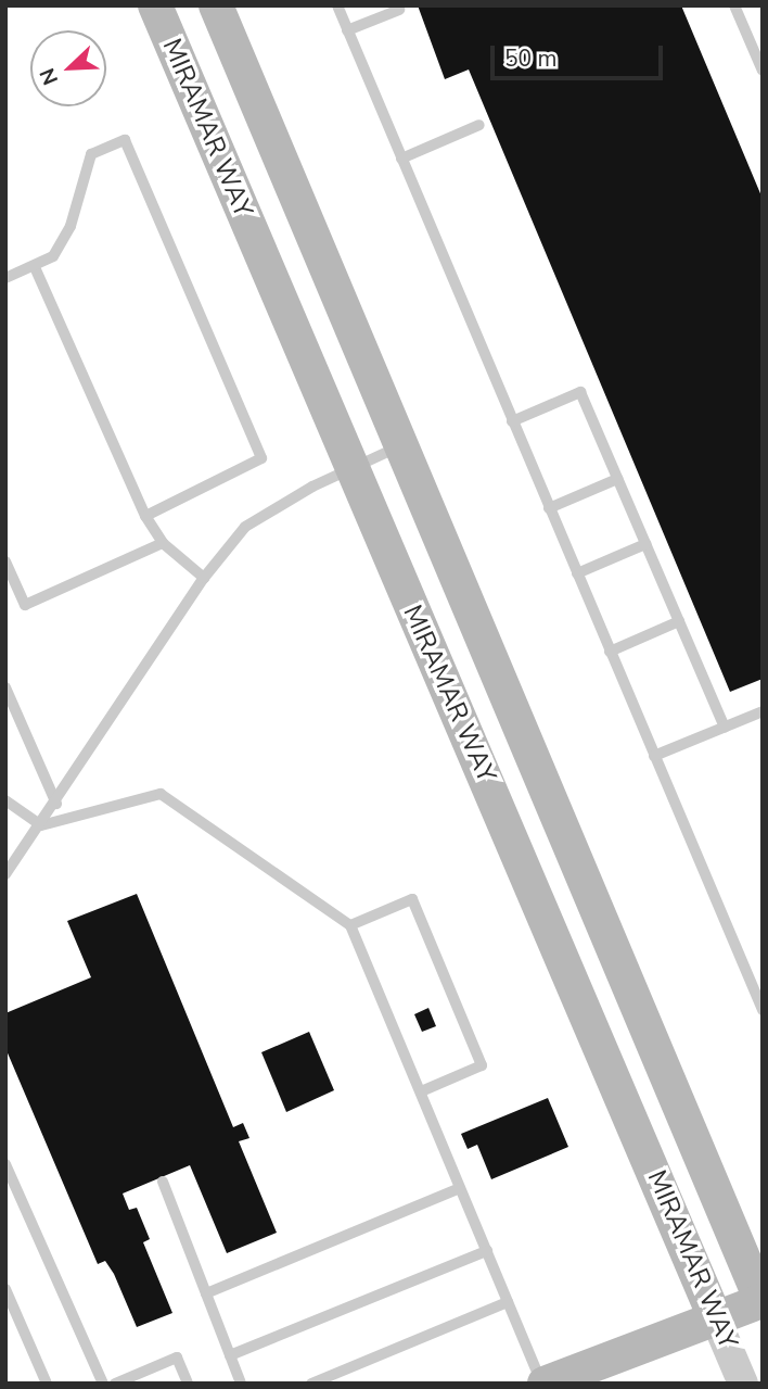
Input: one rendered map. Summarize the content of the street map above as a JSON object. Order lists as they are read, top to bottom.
{
  "streets": {
    "main road": ["MIRAMAR WAY"]
  },
  "scale_bar": "50 m",
  "north": "bottom left"
}
